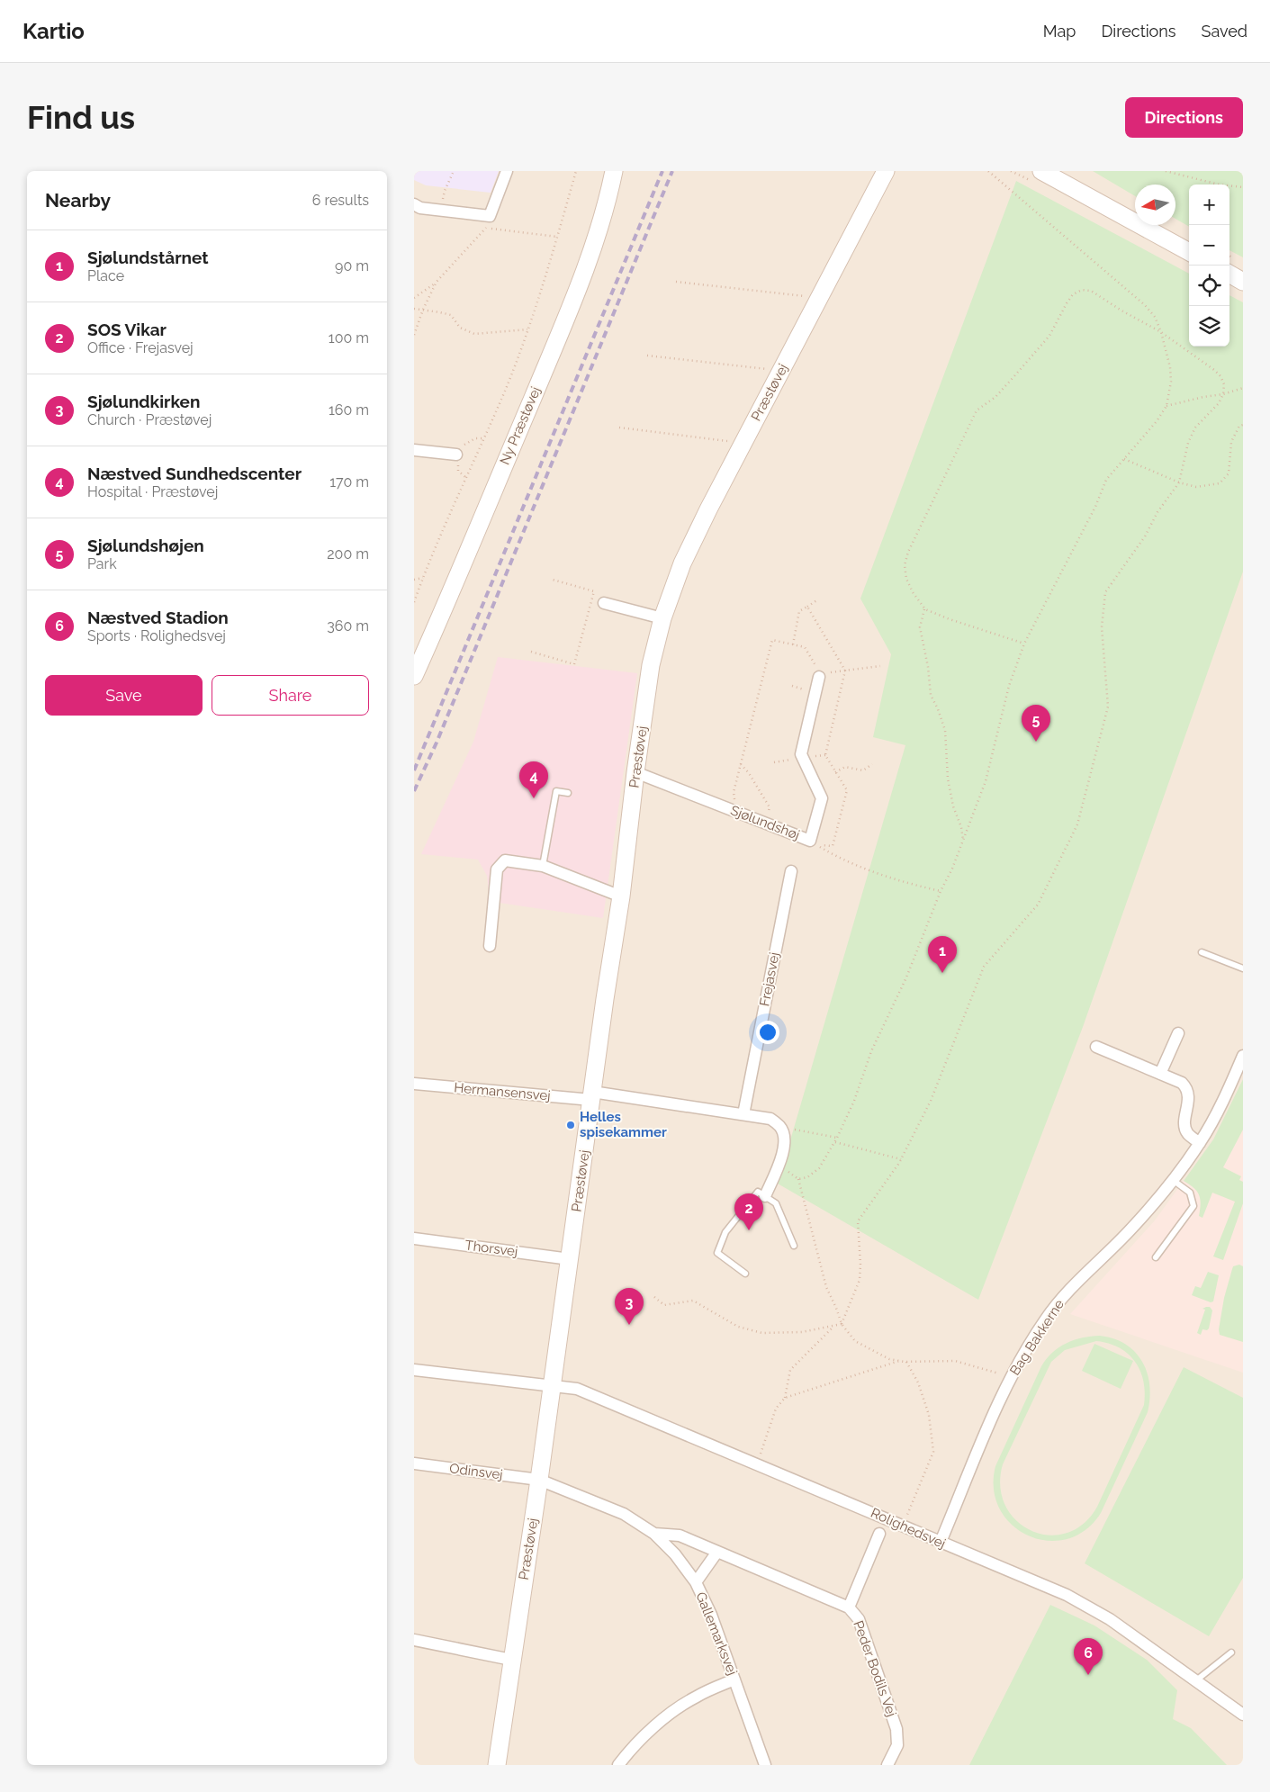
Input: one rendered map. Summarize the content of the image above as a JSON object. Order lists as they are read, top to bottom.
{
  "streets": {
    "street": [
      "Præstøvej",
      "Ny Præstøvej",
      "Sjølundshøj",
      "Frejasvej",
      "Hermansensvej",
      "Thorsvej",
      "Bag Bakkerne",
      "Odinsvej",
      "Rolighedsvej",
      "Gallemarksvej",
      "Peder Bodils Vej"
    ]
  },
  "crossings": [
    ["Præstøvej", "Sjølundshøj"],
    ["Præstøvej", "Hermansensvej"],
    ["Præstøvej", "Thorsvej"],
    ["Præstøvej", "Odinsvej"],
    ["Præstøvej", "Rolighedsvej"],
    ["Præstøvej", "Gallemarksvej"],
    ["Bag Bakkerne", "Rolighedsvej"],
    ["Odinsvej", "Gallemarksvej"],
    ["Gallemarksvej", "Peder Bodils Vej"]
  ],
  "places": ["Helles spisekammer"],
  "north": "left",
  "page": {
    "header": "Kartio",
    "nav": ["Map", "Directions", "Saved"],
    "buttons": [
      "Directions",
      ["Save", "Share"]
    ],
    "title": "Find us",
    "heading": ["Nearby", "6 results"],
    "map_buttons": ["+", "−"],
    "list": [
      {
        "mark": "1",
        "name": "Sjølundstårnet",
        "note": "Place",
        "value": "90 m"
      },
      {
        "mark": "2",
        "name": "SOS Vikar",
        "note": "Office · Frejasvej",
        "value": "100 m"
      },
      {
        "mark": "3",
        "name": "Sjølundkirken",
        "note": "Church · Præstøvej",
        "value": "160 m"
      },
      {
        "mark": "4",
        "name": "Næstved Sundhedscenter",
        "note": "Hospital · Præstøvej",
        "value": "170 m"
      },
      {
        "mark": "5",
        "name": "Sjølundshøjen",
        "note": "Park",
        "value": "200 m"
      },
      {
        "mark": "6",
        "name": "Næstved Stadion",
        "note": "Sports · Rolighedsvej",
        "value": "360 m"
      }
    ],
    "pins": [
      "5",
      "4",
      "1",
      "2",
      "3",
      "6"
    ]
  }
}
